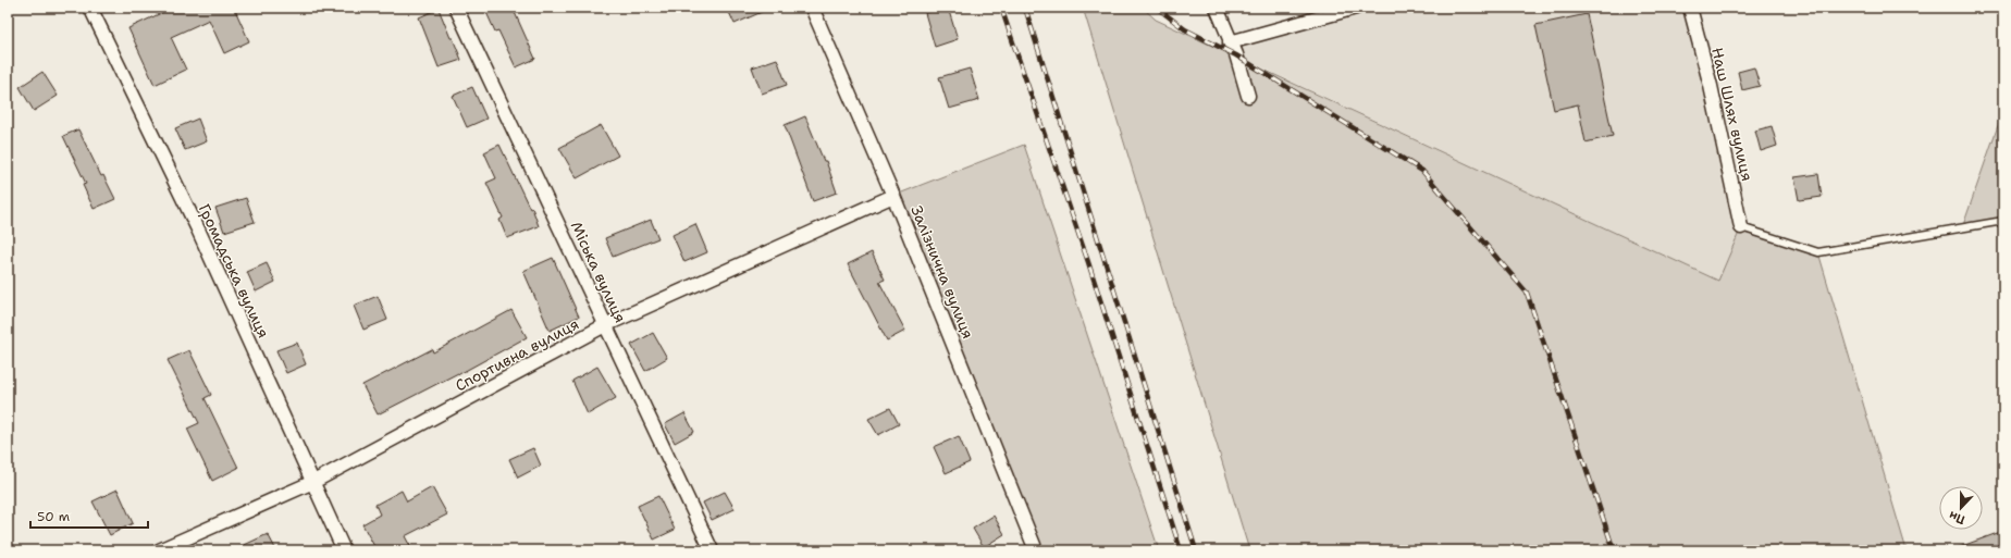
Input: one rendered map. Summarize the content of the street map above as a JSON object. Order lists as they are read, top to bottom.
{
  "streets": {
    "street": [
      "Наш Шлях вулиця",
      "Громадська вулиця",
      "Міська вулиця",
      "Залізнична вулиця",
      "Спортивна вулиця"
    ]
  },
  "crossings": [
    ["Громадська вулиця", "Спортивна вулиця"],
    ["Міська вулиця", "Спортивна вулиця"],
    ["Залізнична вулиця", "Спортивна вулиця"]
  ],
  "scale_bar": "50 m",
  "north": "bottom"
}
